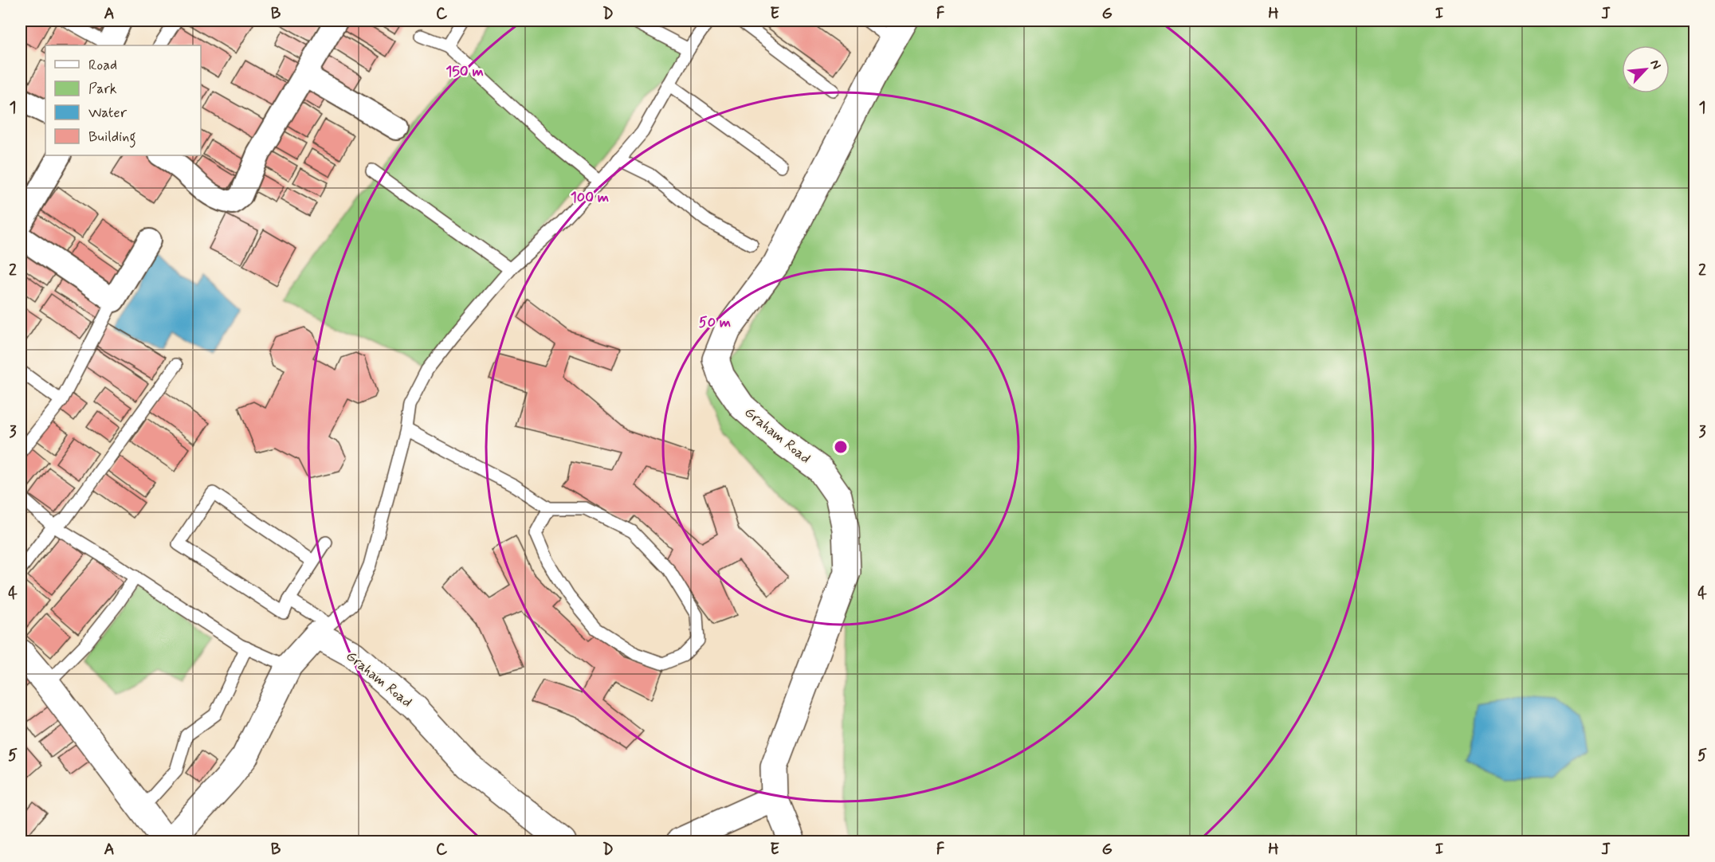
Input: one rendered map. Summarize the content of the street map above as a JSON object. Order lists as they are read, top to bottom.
{
  "streets": {
    "street": ["Graham Road"]
  },
  "legend": [
    "Road",
    "Park",
    "Water",
    "Building"
  ],
  "north": "top right",
  "grid": {
    "columns": [
      "A",
      "B",
      "C",
      "D",
      "E",
      "F",
      "G",
      "H",
      "I",
      "J"
    ],
    "rows": [
      "1",
      "2",
      "3",
      "4",
      "5"
    ]
  },
  "rings": ["150 m", "100 m", "50 m"]
}
